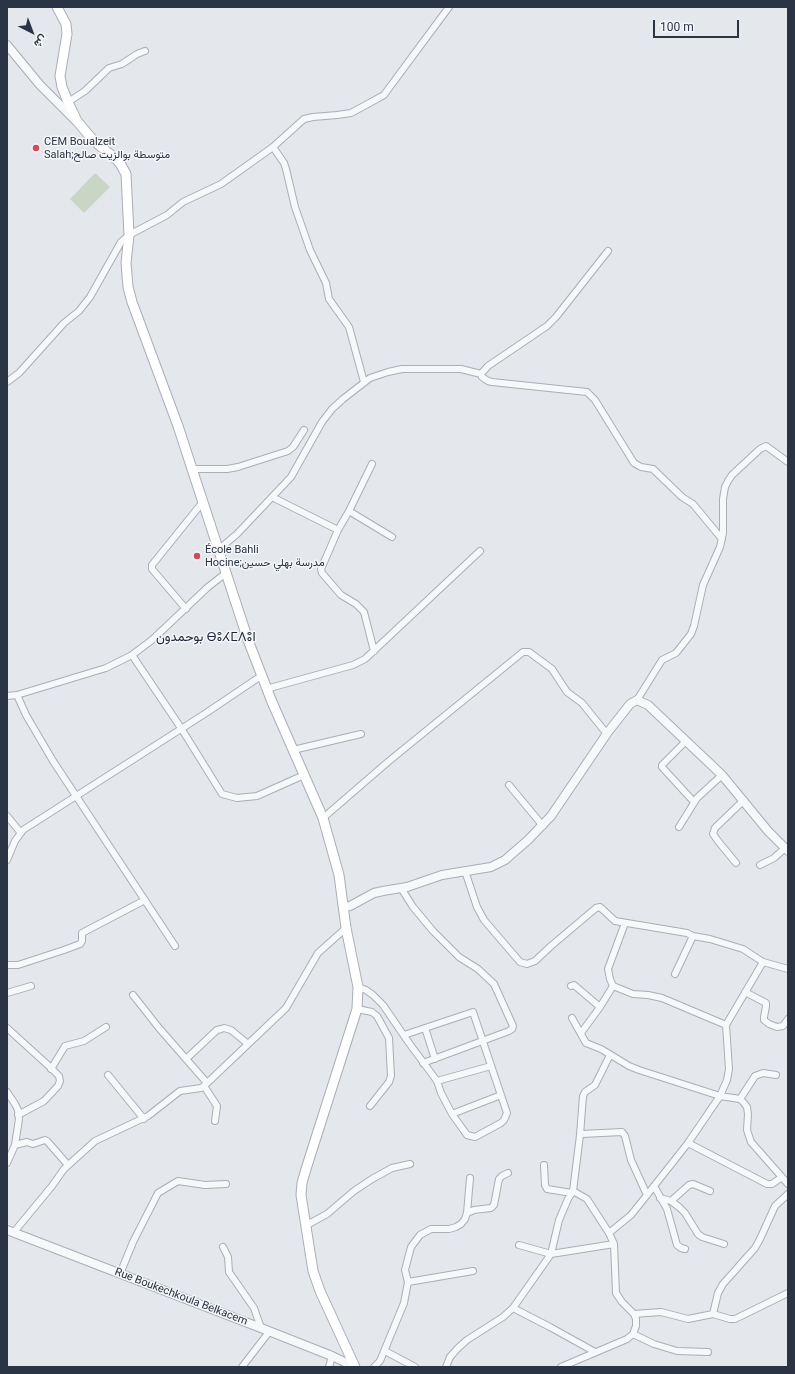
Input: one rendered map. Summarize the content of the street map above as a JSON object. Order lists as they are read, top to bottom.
{
  "streets": {
    "street": ["Rue Boukechkoula Belkacem"]
  },
  "districts": ["بوحمدون ⴱⵓⵃⵎⴷⵓⵏ"],
  "places": ["CEM Boualzeit Salah;متوسطة بوالزيت صالح", "École Bahli Hocine;مدرسة بهلي حسين"],
  "scale_bar": "100 m",
  "north": "bottom right"
}
